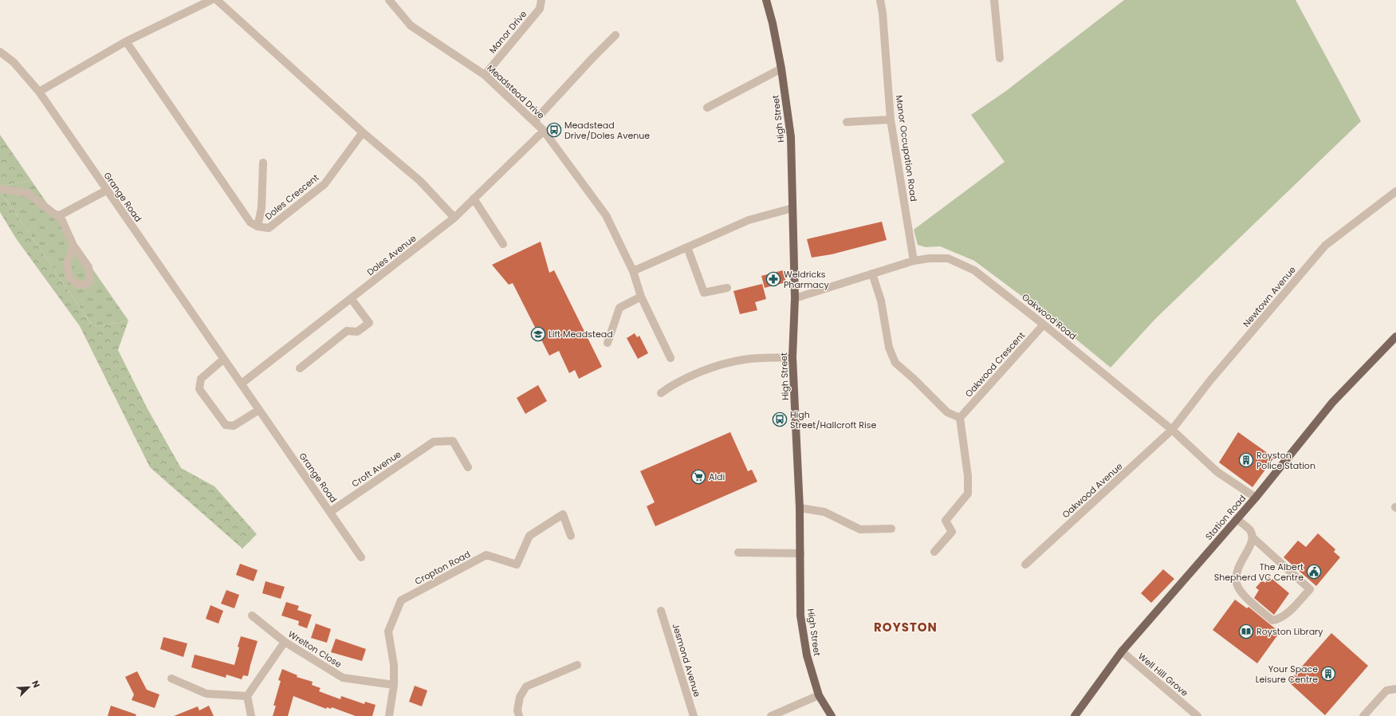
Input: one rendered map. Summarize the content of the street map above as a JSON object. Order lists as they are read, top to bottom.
{
  "streets": {
    "main road": ["High Street", "Station Road"],
    "street": [
      "Manor Drive",
      "Meadstead Drive",
      "Manor Occupation Road",
      "Grange Road",
      "Doles Crescent",
      "Doles Avenue",
      "Newtown Avenue",
      "Oakwood Road",
      "Oakwood Crescent",
      "Croft Avenue",
      "Oakwood Avenue",
      "Cropton Road",
      "Wrelton Close",
      "Jesmond Avenue",
      "Well Hill Grove"
    ]
  },
  "crossings": [
    ["Manor Drive", "Meadstead Drive"],
    ["Meadstead Drive", "Doles Avenue"],
    ["High Street", "Oakwood Road"],
    ["Manor Occupation Road", "Oakwood Road"],
    ["Grange Road", "Doles Avenue"],
    ["Grange Road", "Croft Avenue"],
    ["Newtown Avenue", "Oakwood Road"],
    ["Newtown Avenue", "Oakwood Avenue"],
    ["Oakwood Road", "Oakwood Crescent"],
    ["Oakwood Road", "Oakwood Avenue"],
    ["Oakwood Road", "Station Road"],
    ["Station Road", "Well Hill Grove"],
    ["Cropton Road", "Wrelton Close"]
  ],
  "districts": ["ROYSTON"],
  "places": {
    "bus stop": ["Meadstead Drive/Doles Avenue", "High Street/Hallcroft Rise"],
    "pharmacy": ["Weldricks Pharmacy"],
    "school or university": ["Lift Meadstead"],
    "building": ["Royston Police Station", "Your Space Leisure Centre"],
    "supermarket": ["Aldi"],
    "public building": ["The Albert Shepherd VC Centre"],
    "library": ["Royston Library"]
  },
  "north": "top right"
}
